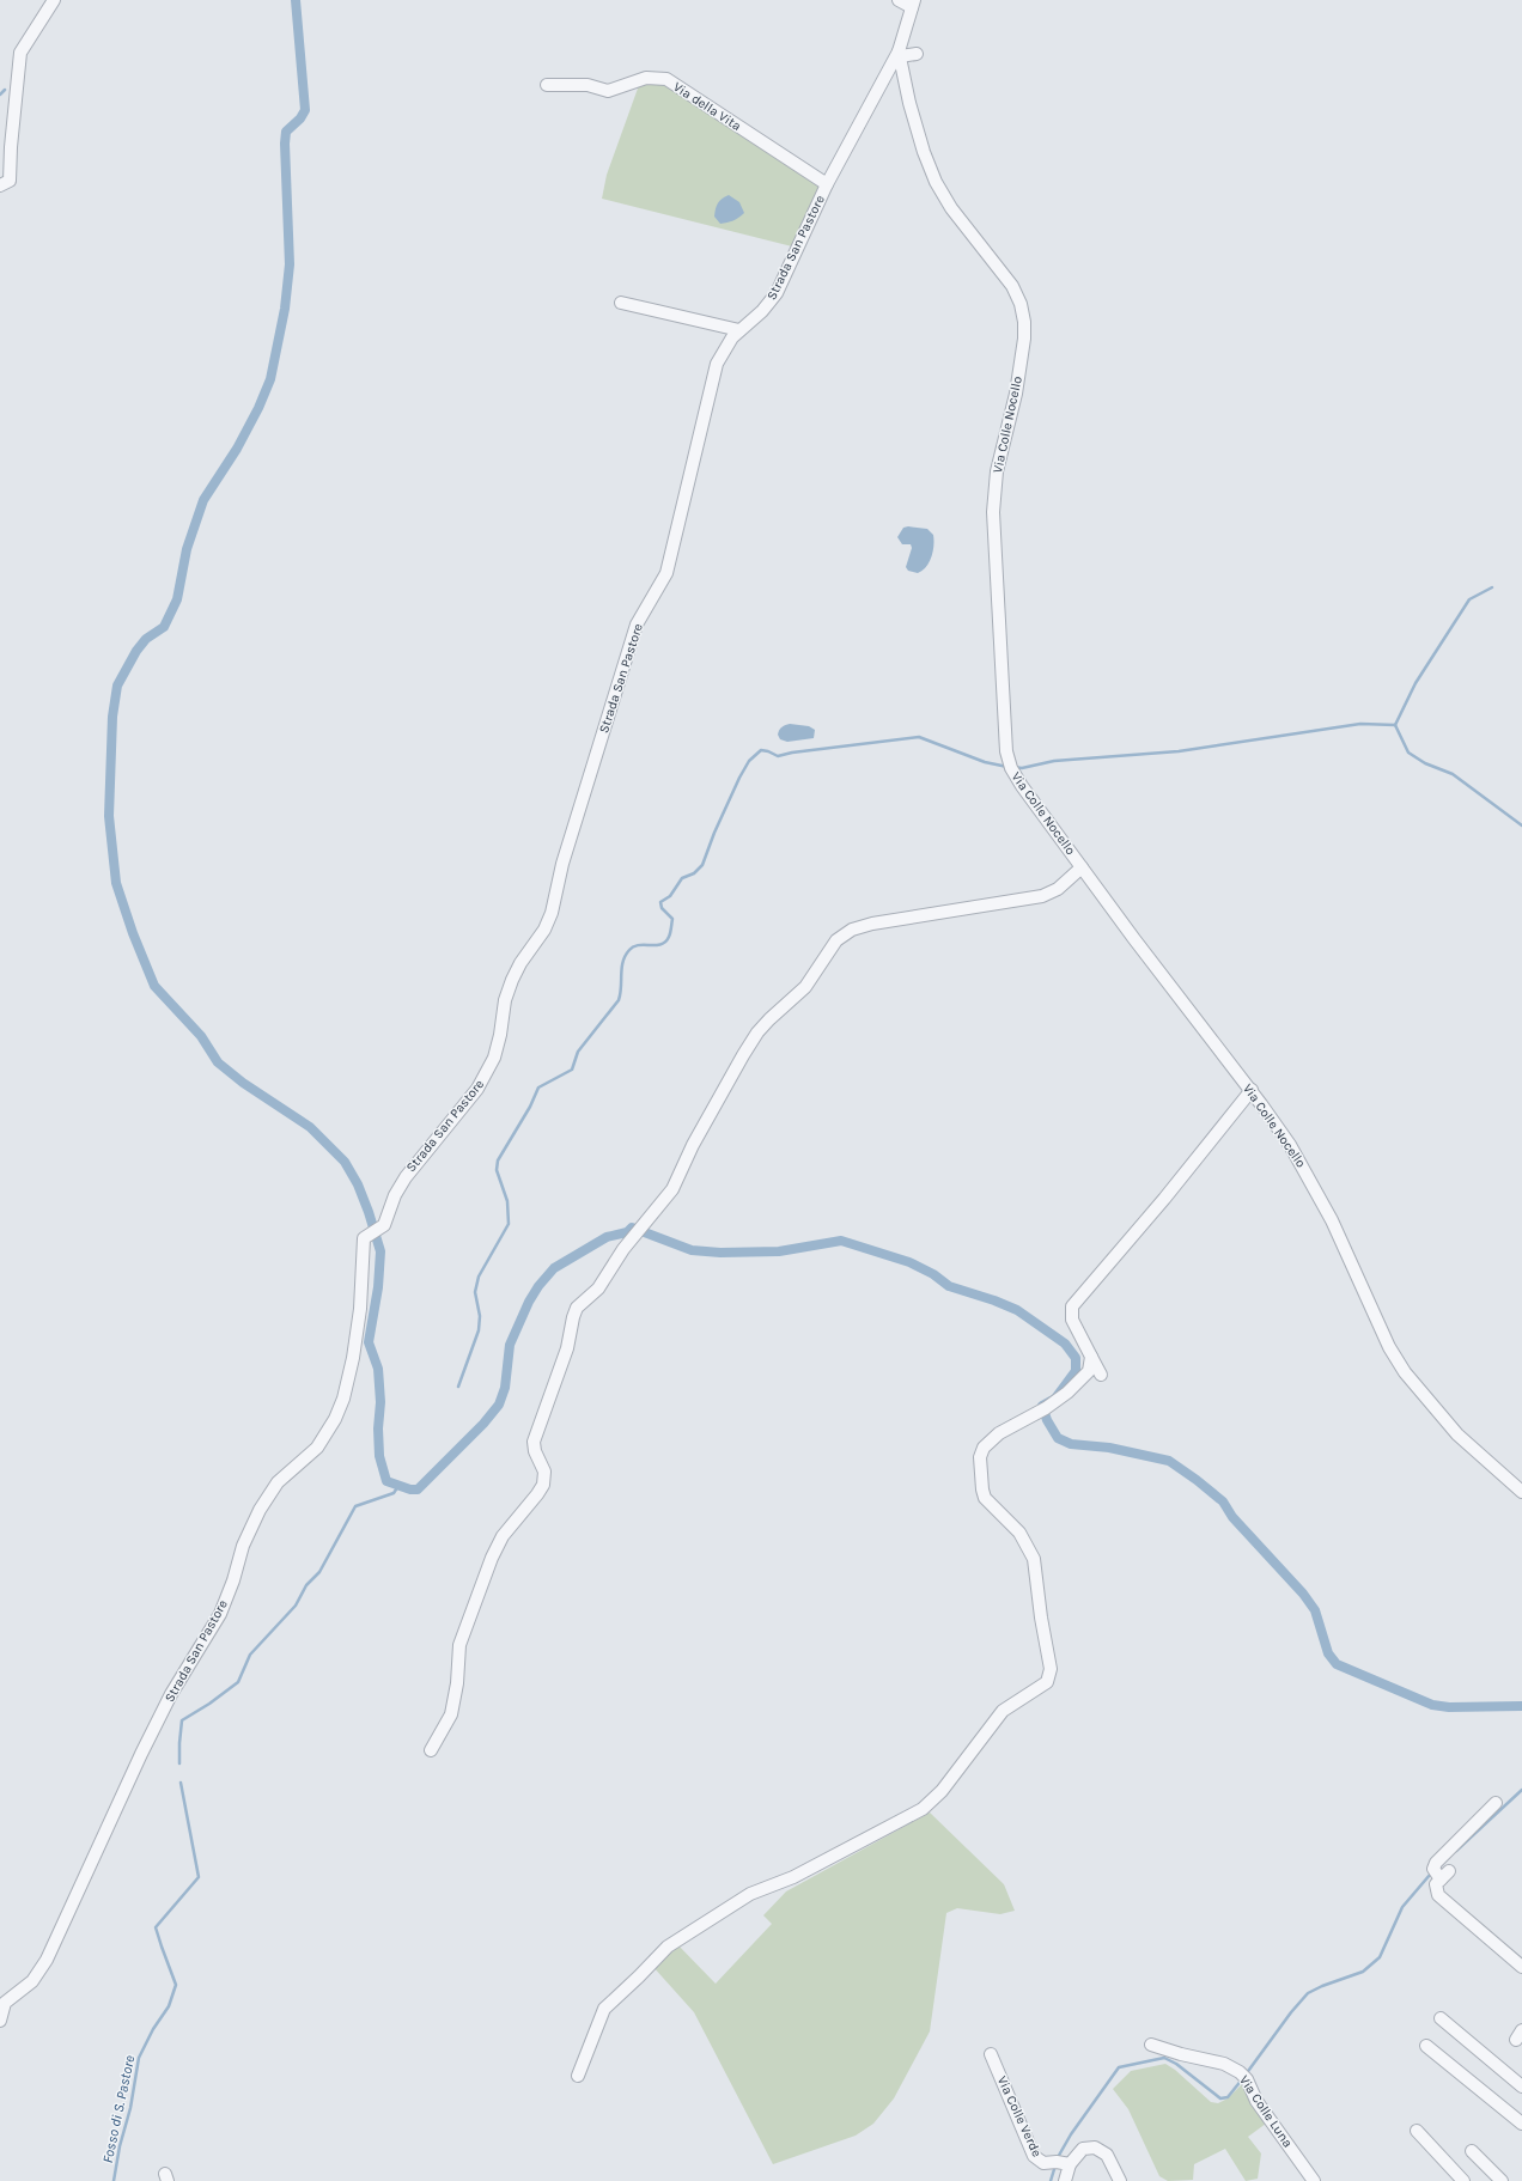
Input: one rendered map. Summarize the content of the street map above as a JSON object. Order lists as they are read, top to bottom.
{
  "streets": {
    "street": [
      "Via della Vita",
      "Strada San Pastore",
      "Via Colle Nocello",
      "Via Colle Luna",
      "Via Colle Verde"
    ]
  },
  "crossings": [
    ["Via della Vita", "Strada San Pastore"],
    ["Strada San Pastore", "Via Colle Nocello"]
  ],
  "water": ["Fosso di S. Pastore"]
}
